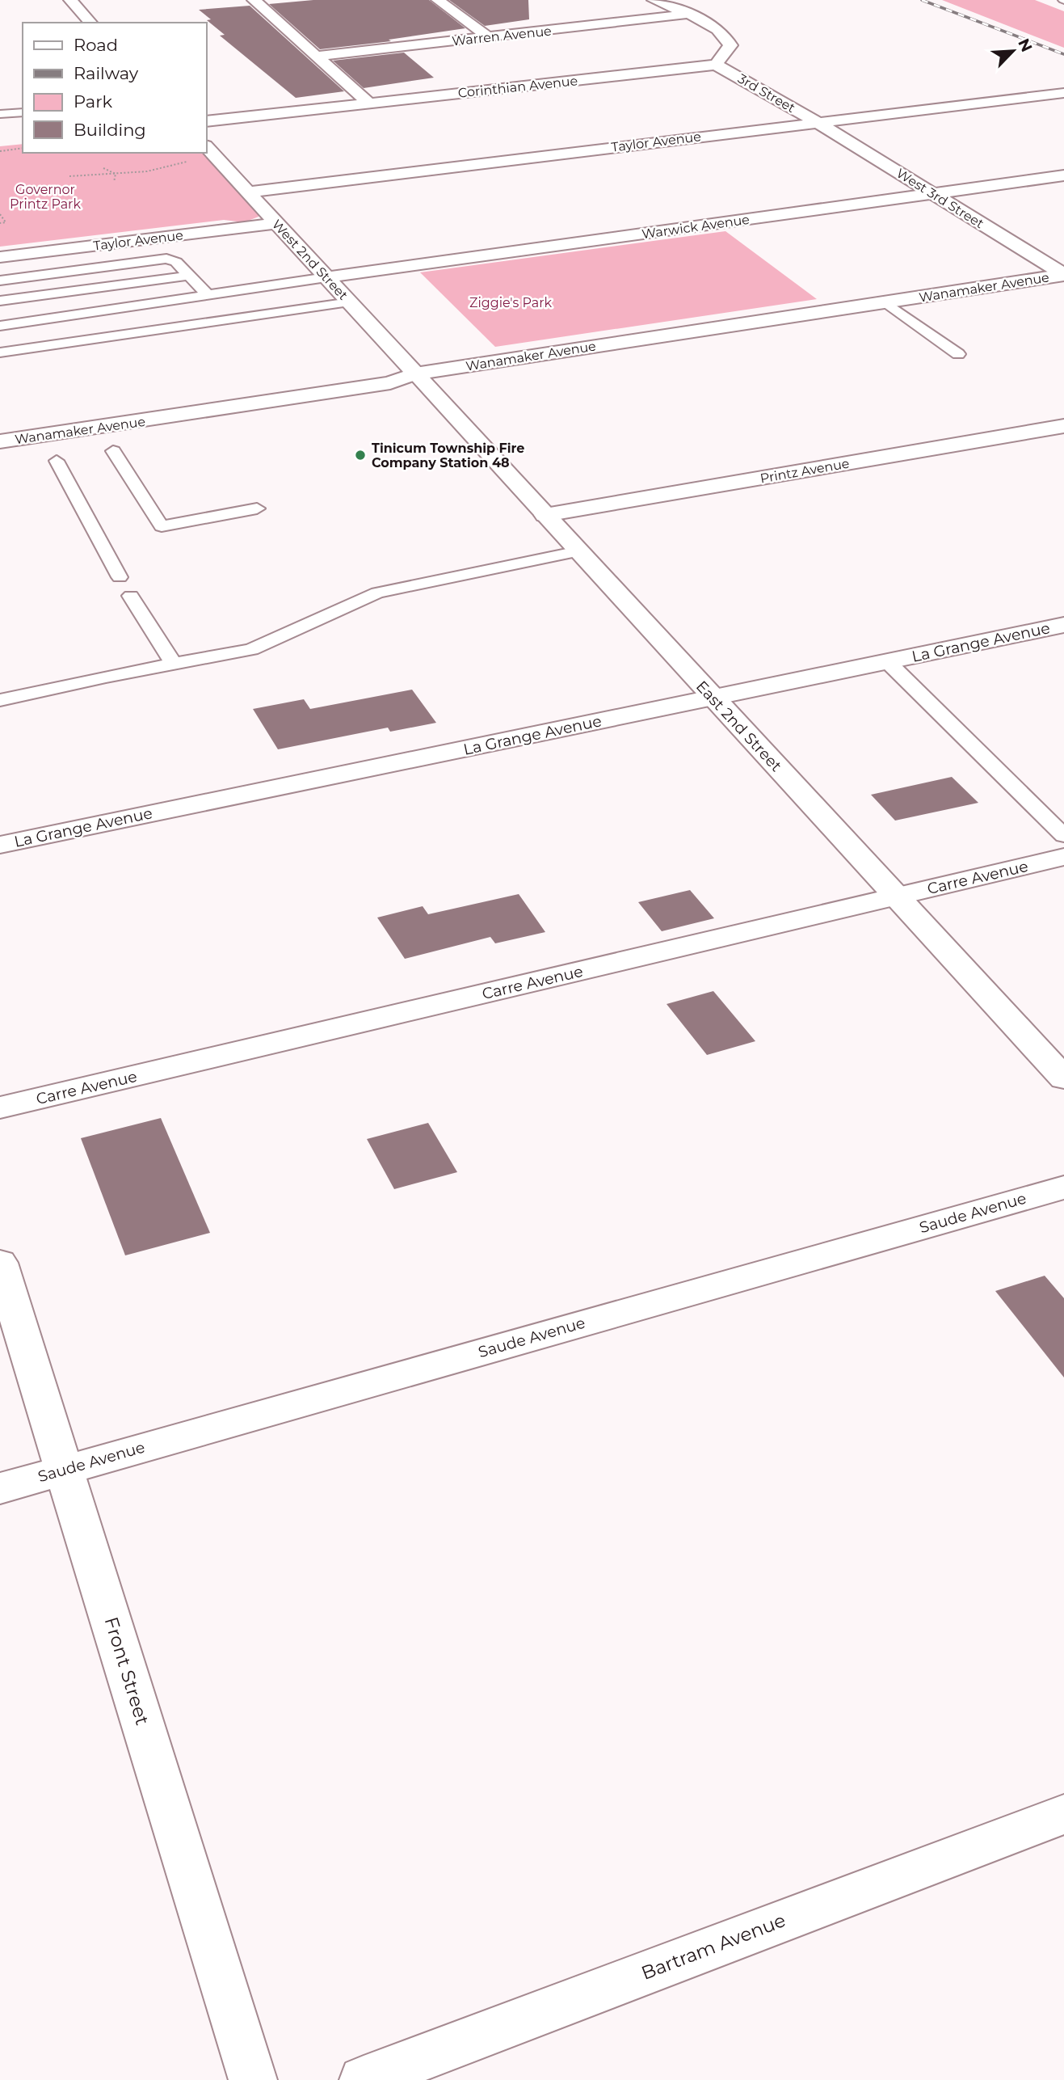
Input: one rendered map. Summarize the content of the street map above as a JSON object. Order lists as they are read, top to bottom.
{
  "streets": {
    "street": [
      "Warren Avenue",
      "Corinthian Avenue",
      "3rd Street",
      "Taylor Avenue",
      "West 3rd Street",
      "Warwick Avenue",
      "West 2nd Street",
      "Wanamaker Avenue",
      "Printz Avenue",
      "La Grange Avenue",
      "East 2nd Street",
      "Carre Avenue",
      "Saude Avenue",
      "Front Street",
      "Bartram Avenue"
    ]
  },
  "crossings": [
    ["Corinthian Avenue", "3rd Street"],
    ["3rd Street", "Taylor Avenue"],
    ["3rd Street", "West 3rd Street"],
    ["Taylor Avenue", "West 3rd Street"],
    ["Taylor Avenue", "West 2nd Street"],
    ["West 3rd Street", "Warwick Avenue"],
    ["West 3rd Street", "Wanamaker Avenue"],
    ["Warwick Avenue", "West 2nd Street"],
    ["West 2nd Street", "Wanamaker Avenue"],
    ["West 2nd Street", "East 2nd Street"],
    ["Wanamaker Avenue", "East 2nd Street"],
    ["Printz Avenue", "East 2nd Street"],
    ["La Grange Avenue", "East 2nd Street"],
    ["East 2nd Street", "Carre Avenue"],
    ["Saude Avenue", "Front Street"]
  ],
  "parks": ["Governor Printz Park", "Ziggie's Park"],
  "places": ["Tinicum Township Fire Company Station 48"],
  "legend": [
    "Road",
    "Railway",
    "Park",
    "Building"
  ],
  "north": "top right"
}
